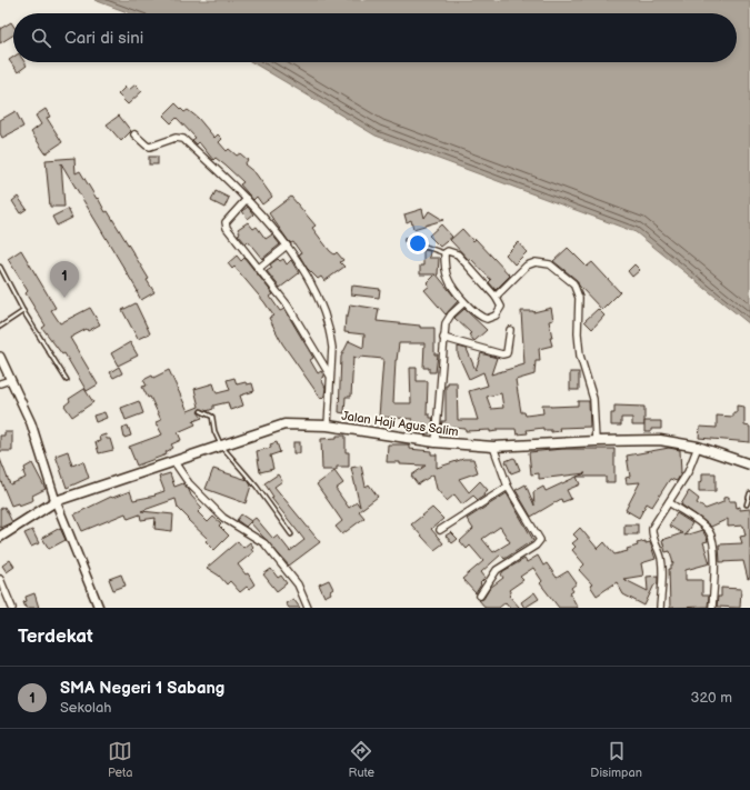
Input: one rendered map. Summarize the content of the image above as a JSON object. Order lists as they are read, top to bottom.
{
  "streets": {
    "main road": ["Jalan Haji Agus Salim"]
  },
  "page": {
    "search": "Cari di sini",
    "pins": "1",
    "heading": "Terdekat",
    "list": [
      {
        "mark": "1",
        "name": "SMA Negeri 1 Sabang",
        "note": "Sekolah",
        "value": "320 m"
      }
    ],
    "nav": ["Peta", "Rute", "Disimpan"]
  }
}
